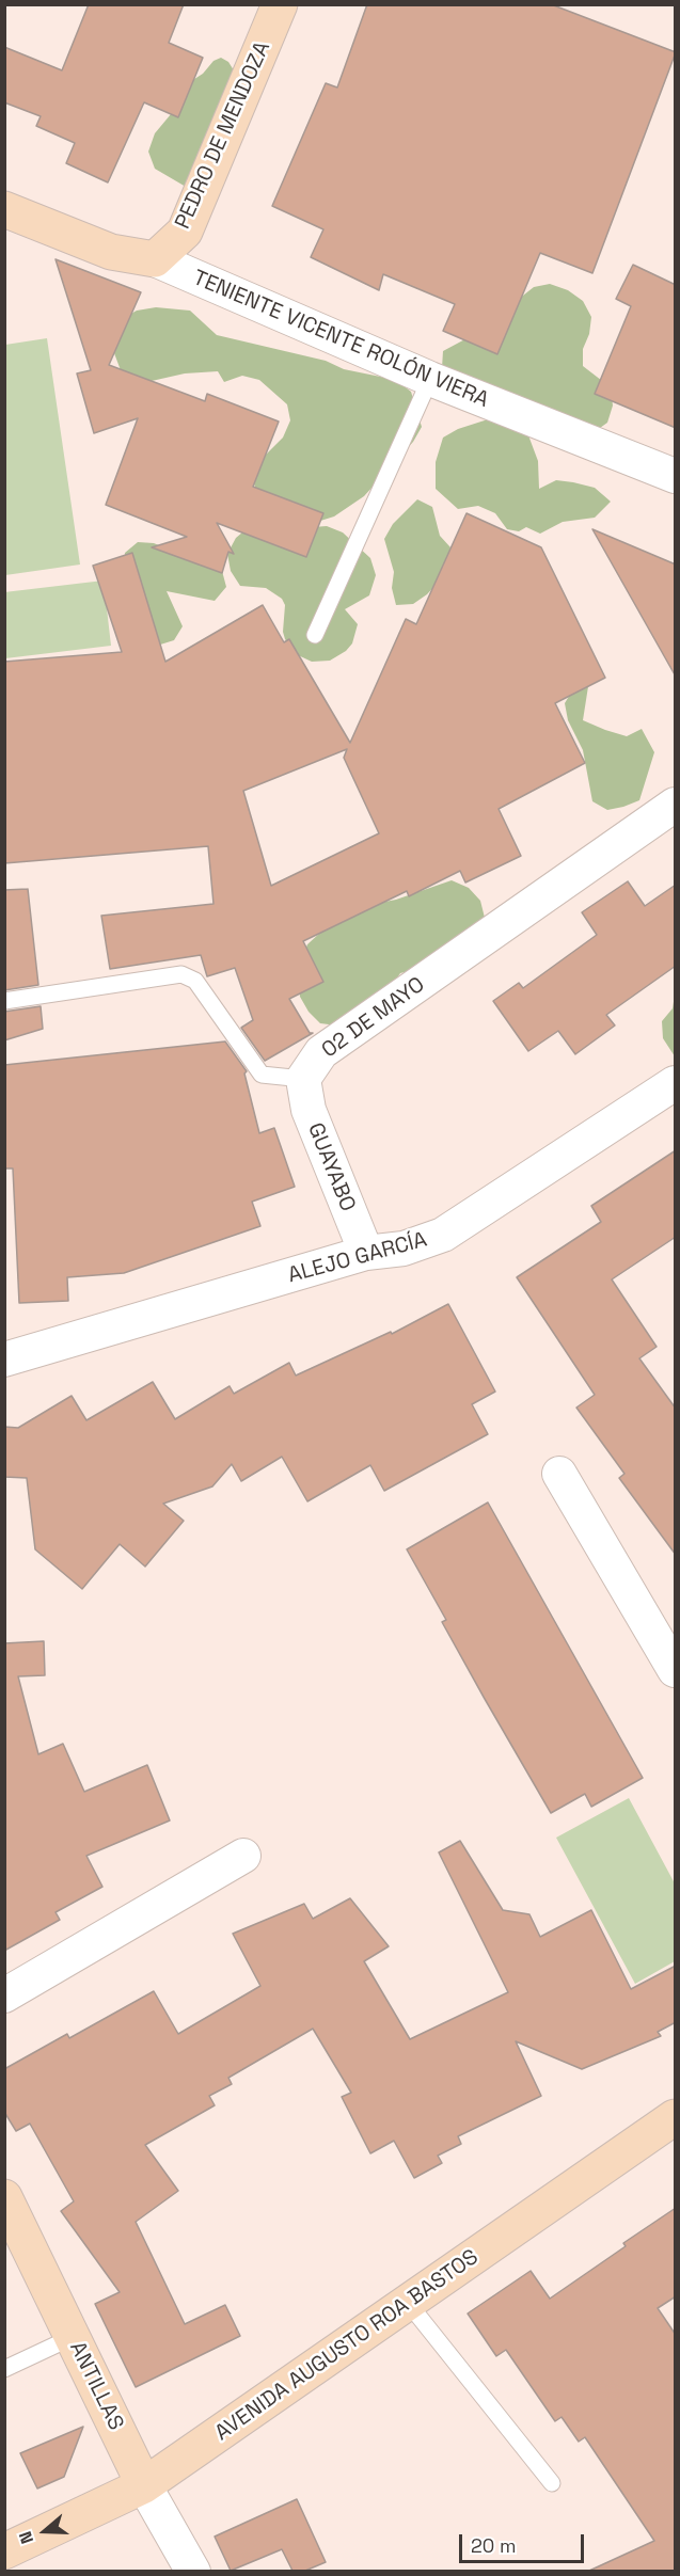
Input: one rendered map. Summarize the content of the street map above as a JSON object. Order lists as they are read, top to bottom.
{
  "streets": {
    "main road": [
      "PEDRO DE MENDOZA",
      "TENIENTE VICENTE ROLÓN VIERA",
      "AVENIDA AUGUSTO ROA BASTOS",
      "ANTILLAS"
    ],
    "street": ["02 DE MAYO", "GUAYABO", "ALEJO GARCÍA"]
  },
  "crossings": [
    ["PEDRO DE MENDOZA", "TENIENTE VICENTE ROLÓN VIERA"],
    ["02 DE MAYO", "GUAYABO"],
    ["GUAYABO", "ALEJO GARCÍA"],
    ["AVENIDA AUGUSTO ROA BASTOS", "ANTILLAS"]
  ],
  "scale_bar": "20 m",
  "north": "left"
}
